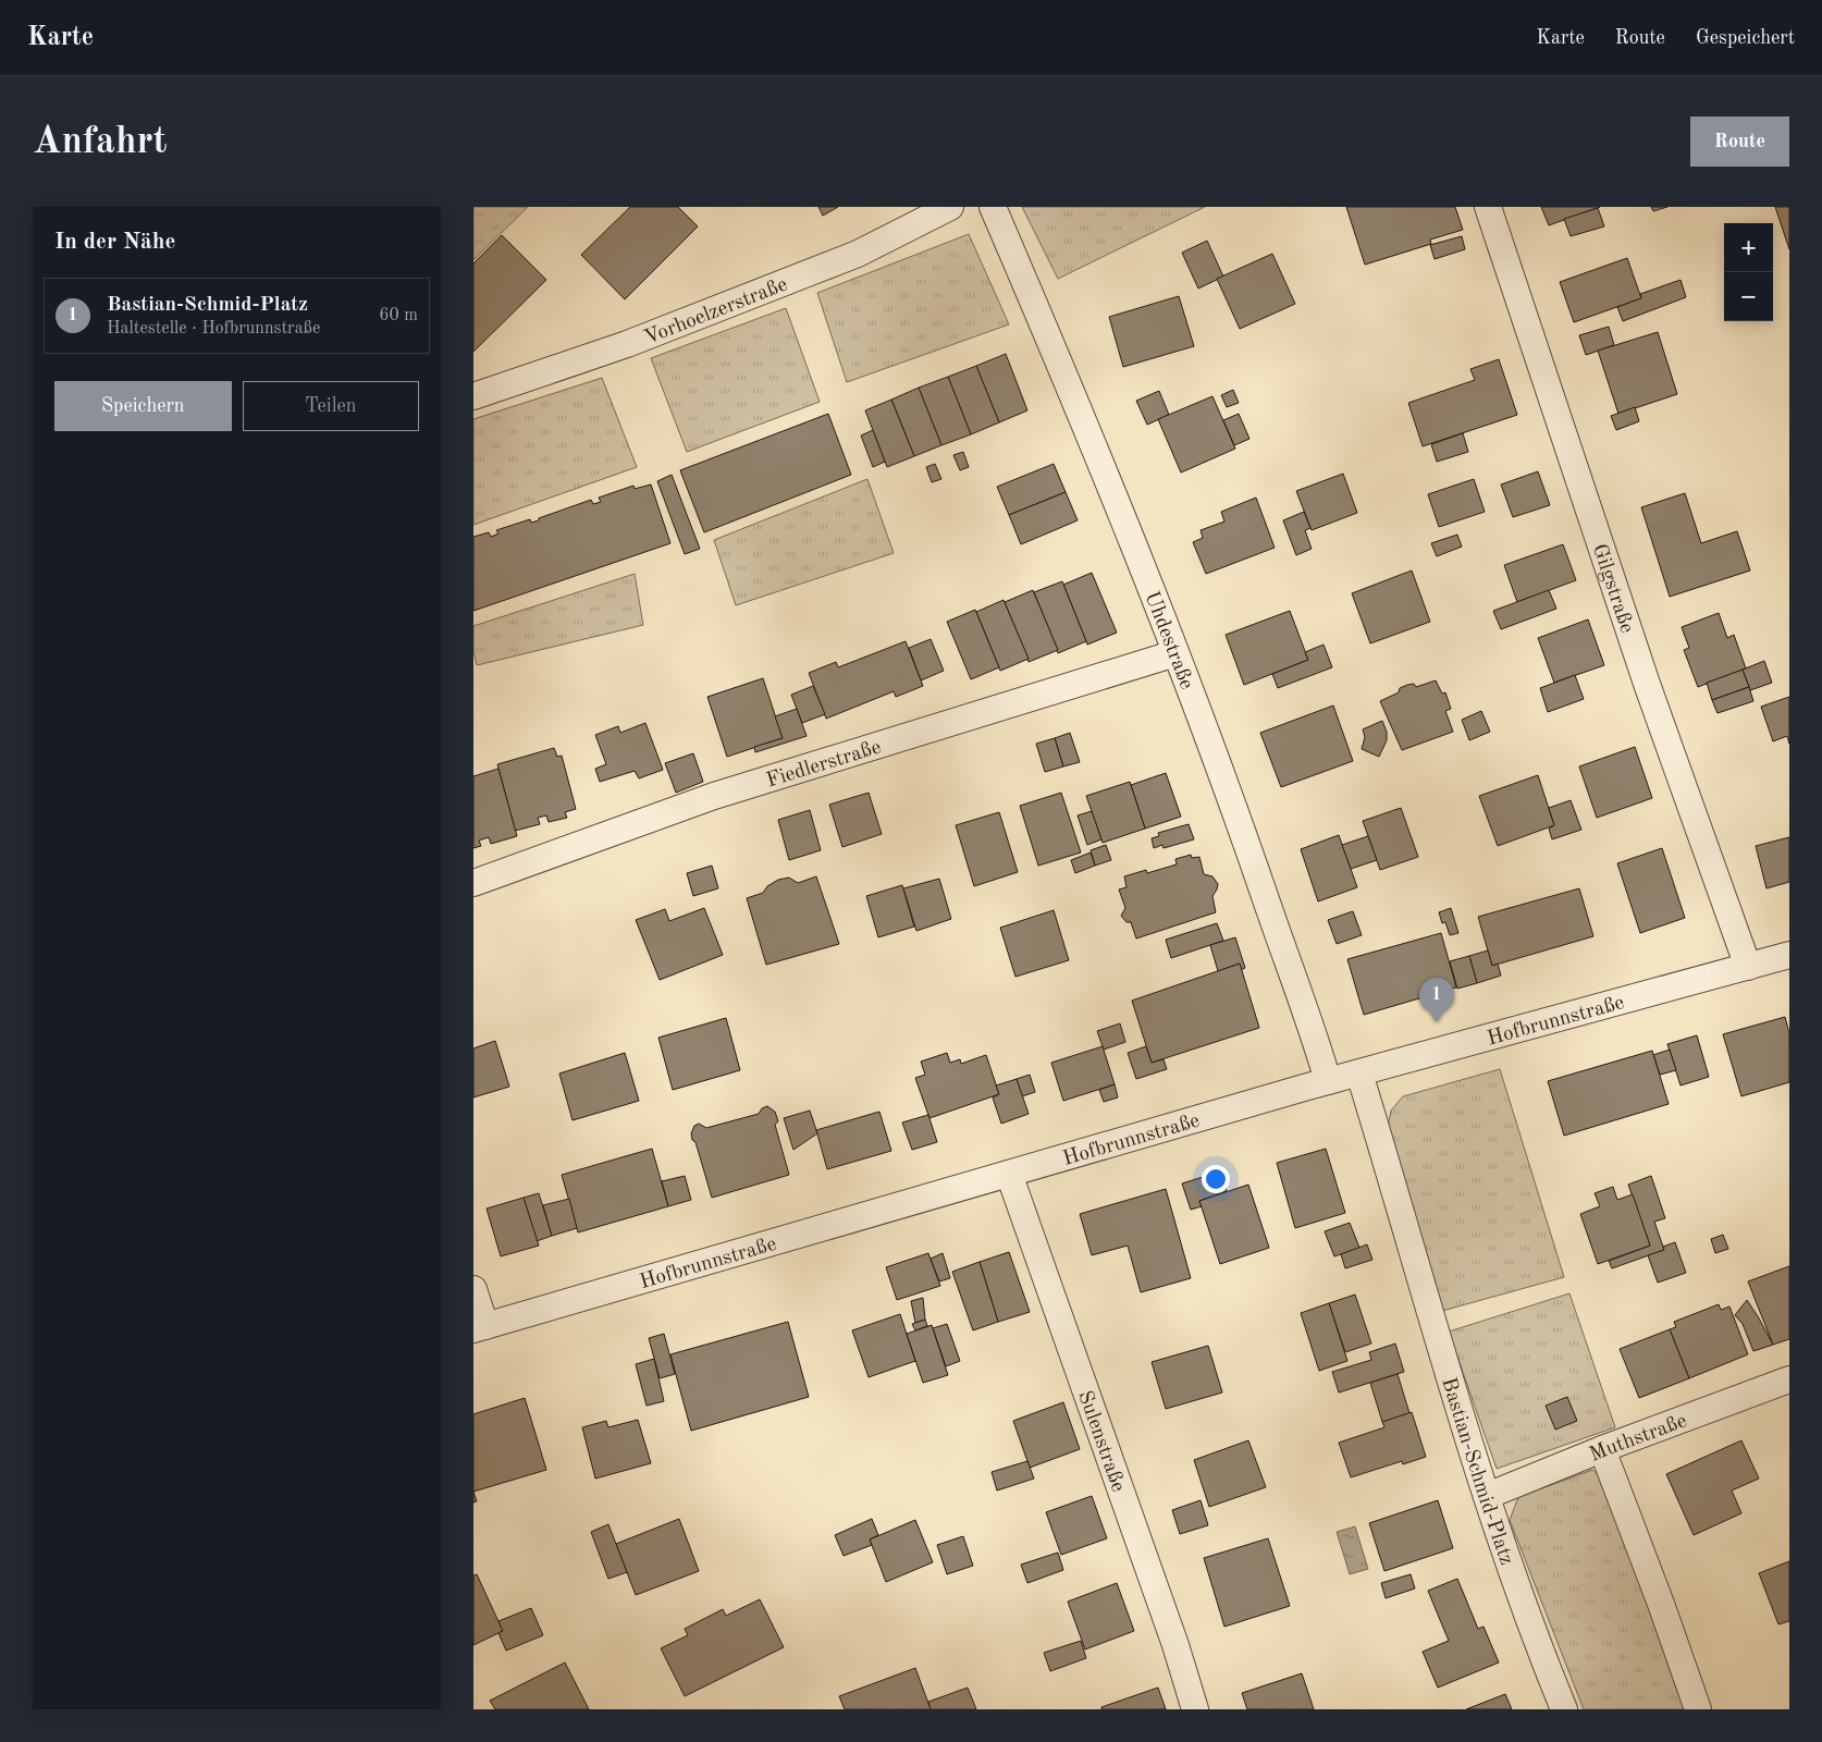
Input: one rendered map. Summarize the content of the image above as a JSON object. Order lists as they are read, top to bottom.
{
  "streets": {
    "street": [
      "Vorhoelzerstraße",
      "Gilgstraße",
      "Uhdestraße",
      "Fiedlerstraße",
      "Hofbrunnstraße",
      "Muthstraße",
      "Sulenstraße",
      "Bastian-Schmid-Platz"
    ]
  },
  "crossings": [
    ["Gilgstraße", "Hofbrunnstraße"],
    ["Uhdestraße", "Fiedlerstraße"],
    ["Uhdestraße", "Hofbrunnstraße"],
    ["Hofbrunnstraße", "Sulenstraße"],
    ["Hofbrunnstraße", "Bastian-Schmid-Platz"],
    ["Muthstraße", "Bastian-Schmid-Platz"]
  ],
  "page": {
    "header": "Karte",
    "nav": ["Karte", "Route", "Gespeichert"],
    "buttons": [
      "Route",
      ["Speichern", "Teilen"]
    ],
    "title": "Anfahrt",
    "heading": "In der Nähe",
    "map_buttons": ["+", "−"],
    "list": [
      {
        "mark": "1",
        "name": "Bastian-Schmid-Platz",
        "note": "Haltestelle · Hofbrunnstraße",
        "value": "60 m"
      }
    ],
    "pins": "1"
  }
}
